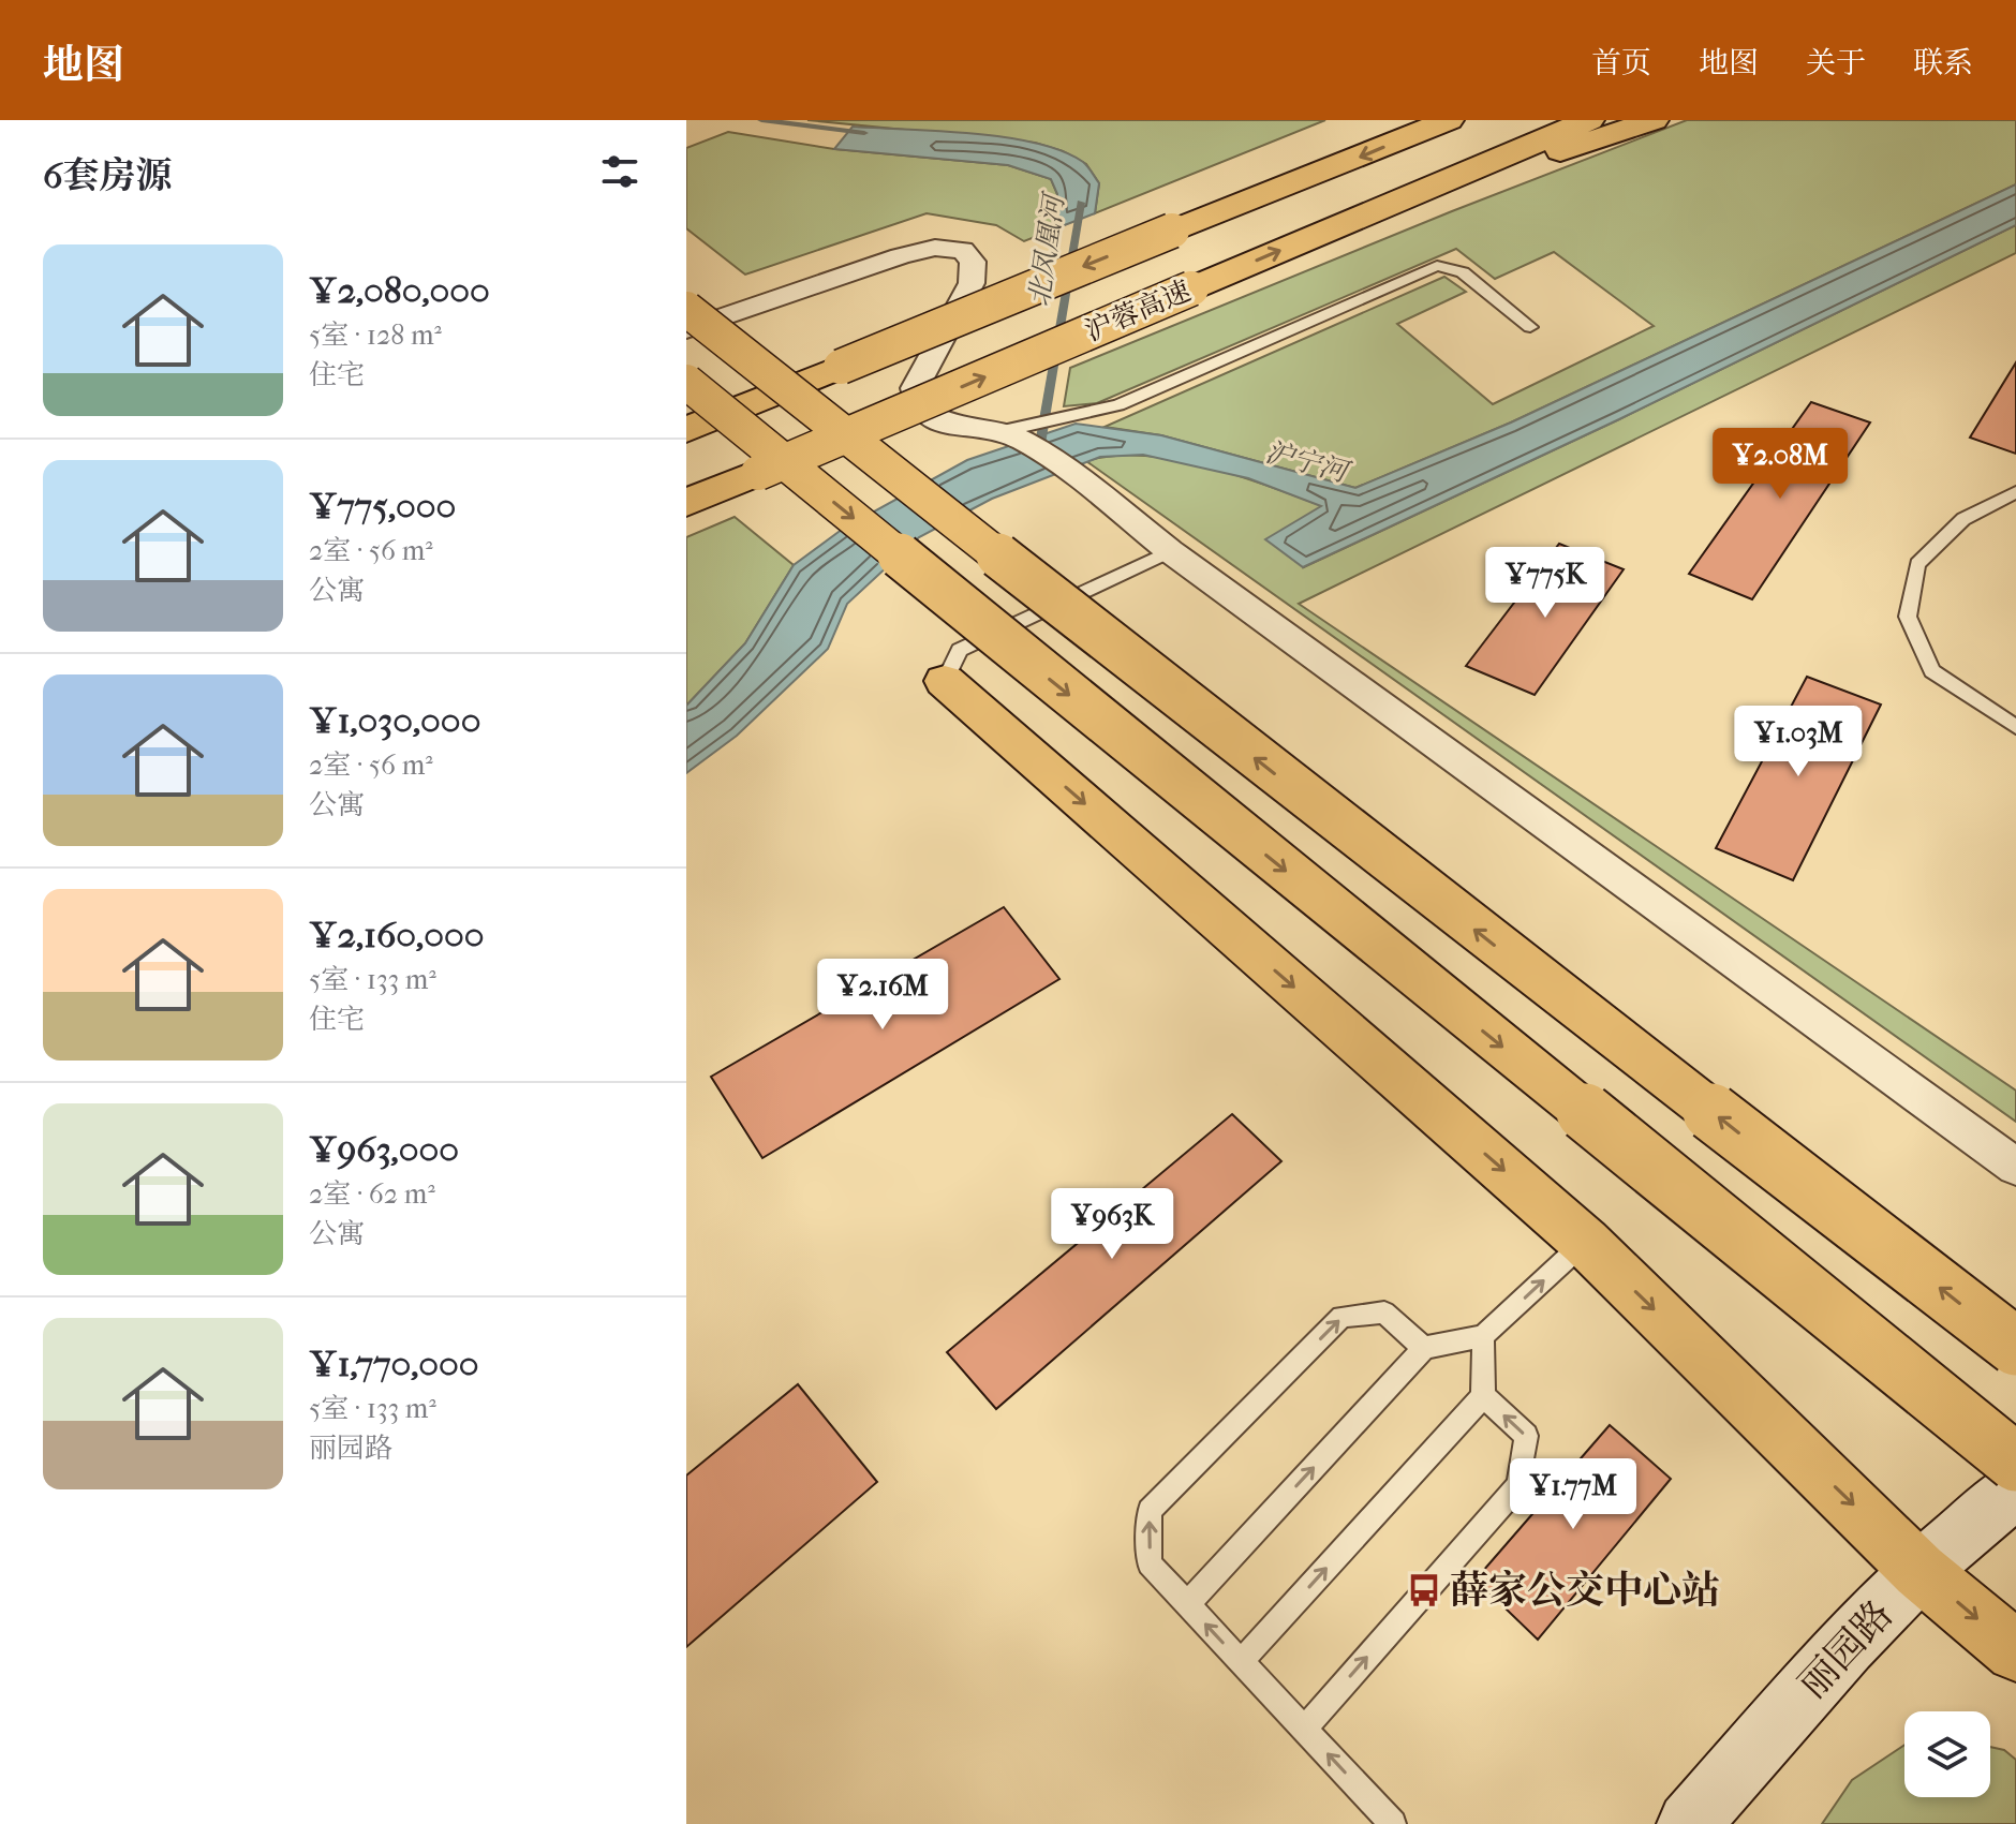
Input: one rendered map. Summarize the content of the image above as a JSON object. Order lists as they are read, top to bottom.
{
  "streets": {
    "main road": ["沪蓉高速"],
    "street": ["丽园路"]
  },
  "water": ["北凤凰河", "沪宁河"],
  "places": {
    "bus stop": ["薛家公交中心站"]
  },
  "page": {
    "header": "地图",
    "nav": [
      "首页",
      "地图",
      "关于",
      "联系"
    ],
    "heading": "6套房源",
    "list": [
      {
        "name": "¥2,080,000",
        "note": "5室 · 128 m² · 住宅"
      },
      {
        "name": "¥775,000",
        "note": "2室 · 56 m² · 公寓"
      },
      {
        "name": "¥1,030,000",
        "note": "2室 · 56 m² · 公寓"
      },
      {
        "name": "¥2,160,000",
        "note": "5室 · 133 m² · 住宅"
      },
      {
        "name": "¥963,000",
        "note": "2室 · 62 m² · 公寓"
      },
      {
        "name": "¥1,770,000",
        "note": "5室 · 133 m² · 丽园路"
      }
    ],
    "price": [
      "¥2.08M",
      "¥775K",
      "¥1.03M",
      "¥2.16M",
      "¥963K",
      "¥1.77M"
    ]
  }
}
